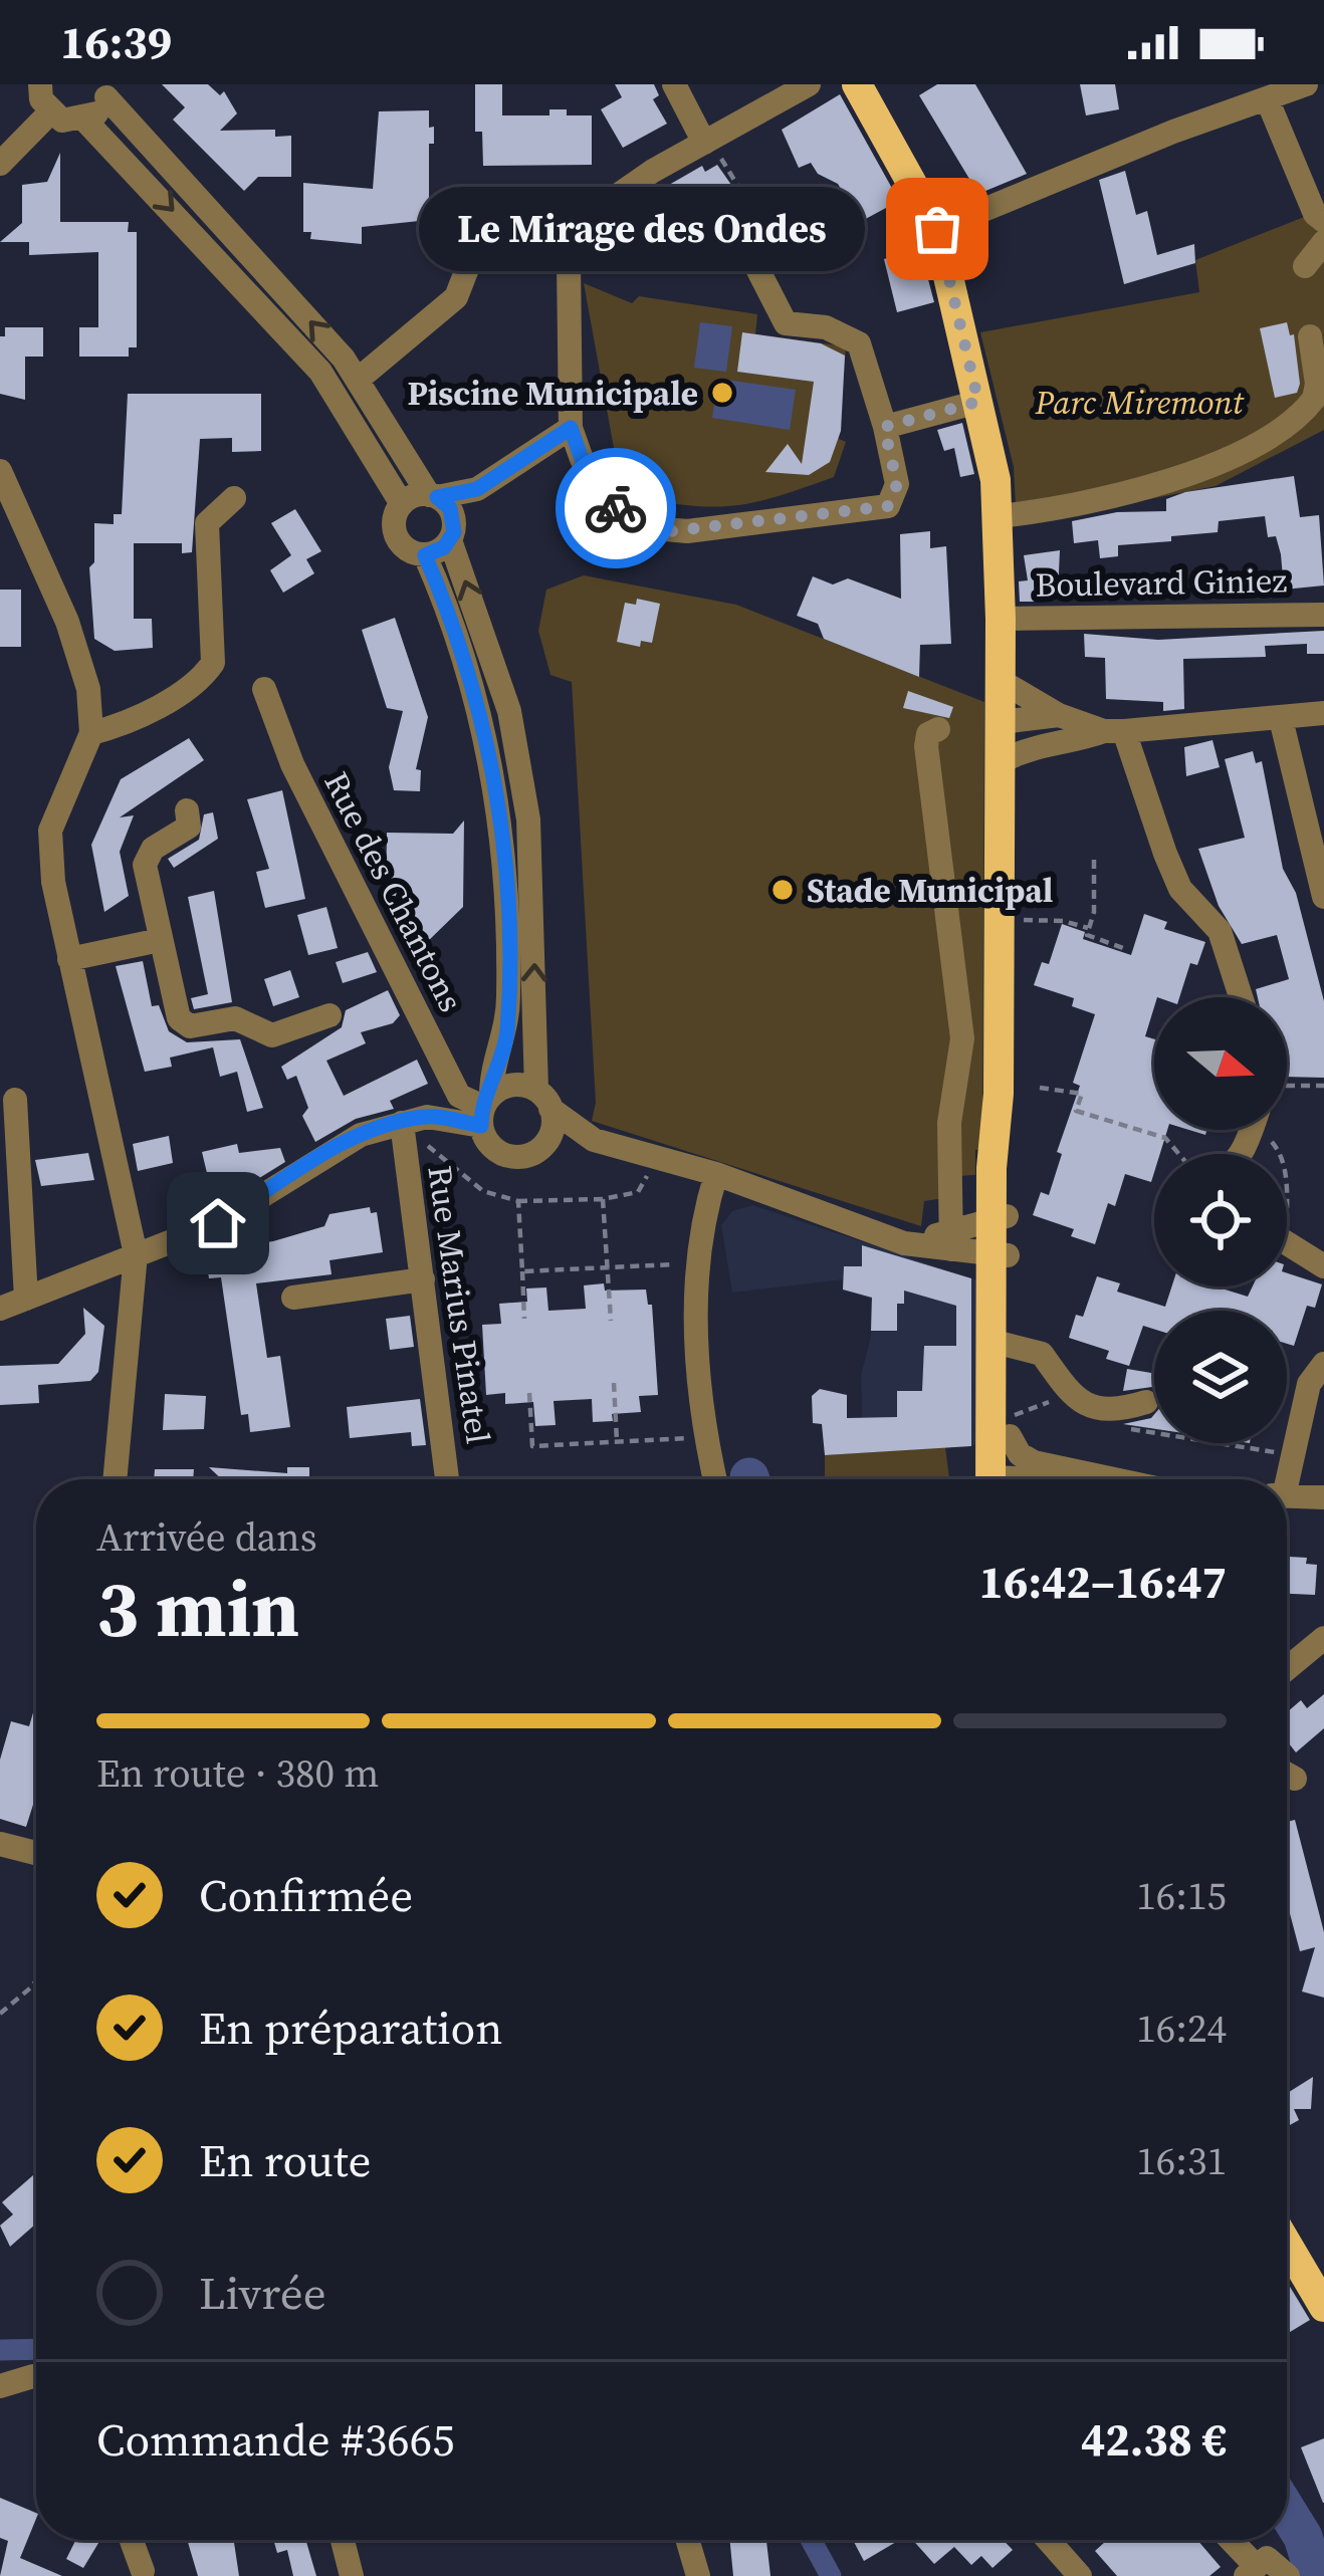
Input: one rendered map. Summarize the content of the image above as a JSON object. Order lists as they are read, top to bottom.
{
  "streets": {
    "street": ["Boulevard Giniez", "Rue des Chantons", "Rue Marius Pinatel"]
  },
  "parks": ["Parc Miremont"],
  "places": ["Le Mirage des Ondes", "Piscine Municipale", "Stade Municipal"],
  "north": "right",
  "page": {
    "status": "16:39",
    "bubble": "Le Mirage des Ondes",
    "heading": ["3 min", "Arrivée dans", "16:42–16:47"],
    "panel": ["Commande #3665", "42.38 €"],
    "bar": "En route · 380 m",
    "list": [
      ["Confirmée", "16:15"],
      ["En préparation", "16:24"],
      ["En route", "16:31"],
      "Livrée"
    ]
  }
}
